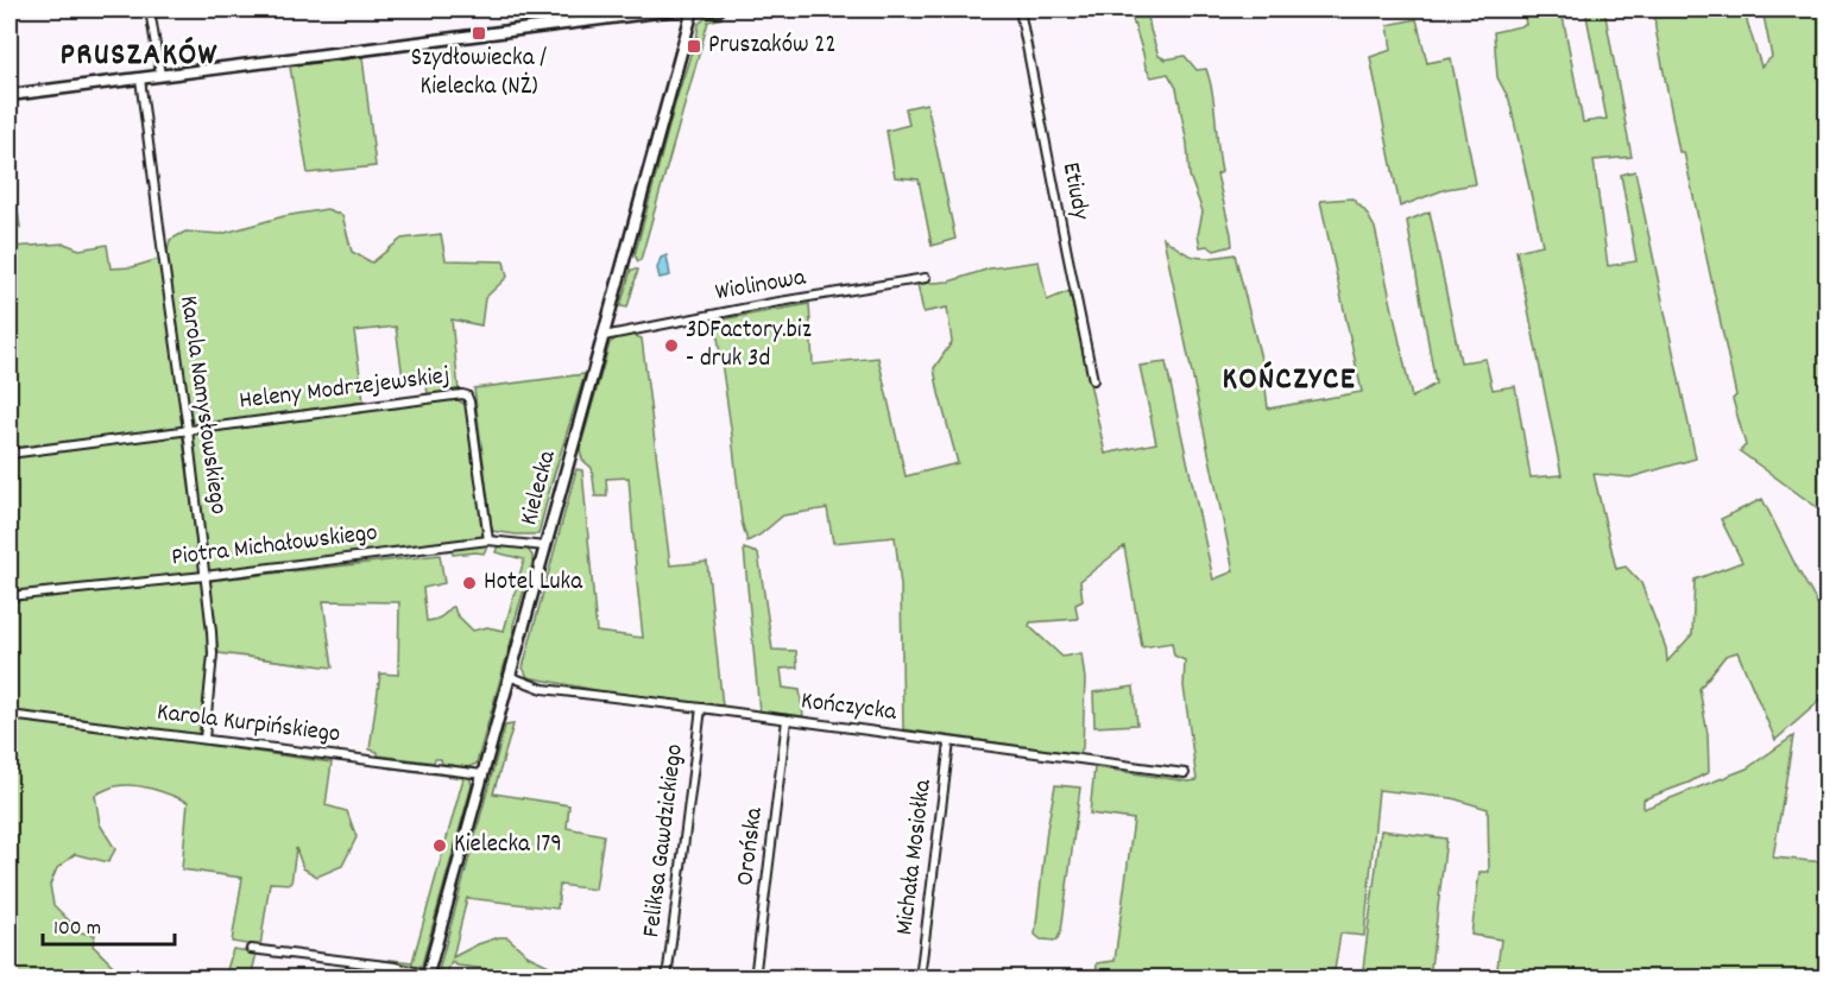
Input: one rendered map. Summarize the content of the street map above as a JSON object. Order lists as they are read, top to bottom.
{
  "streets": {
    "main road": ["Kielecka"],
    "street": [
      "Etiudy",
      "Wiolinowa",
      "Heleny Modrzejewskiej",
      "Karola Namysłowskiego",
      "Piotra Michałowskiego",
      "Kończycka",
      "Karola Kurpińskiego",
      "Feliksa Gawdzickiego",
      "Orońska",
      "Michała Mosiołka"
    ]
  },
  "crossings": [
    ["Wiolinowa", "Kielecka"],
    ["Heleny Modrzejewskiej", "Karola Namysłowskiego"],
    ["Heleny Modrzejewskiej", "Piotra Michałowskiego"],
    ["Karola Namysłowskiego", "Piotra Michałowskiego"],
    ["Karola Namysłowskiego", "Karola Kurpińskiego"],
    ["Kielecka", "Piotra Michałowskiego"],
    ["Kielecka", "Kończycka"],
    ["Kielecka", "Karola Kurpińskiego"],
    ["Kończycka", "Feliksa Gawdzickiego"],
    ["Kończycka", "Orońska"],
    ["Kończycka", "Michała Mosiołka"]
  ],
  "districts": ["PRUSZAKÓW", "KOŃCZYCE"],
  "places": {
    "transit": ["Szydłowiecka / Kielecka (NŻ)", "Pruszaków 22"],
    "other": ["3DFactory.biz - druk 3d", "Hotel Luka", "Kielecka 179"]
  },
  "scale_bar": "100 m"
}
